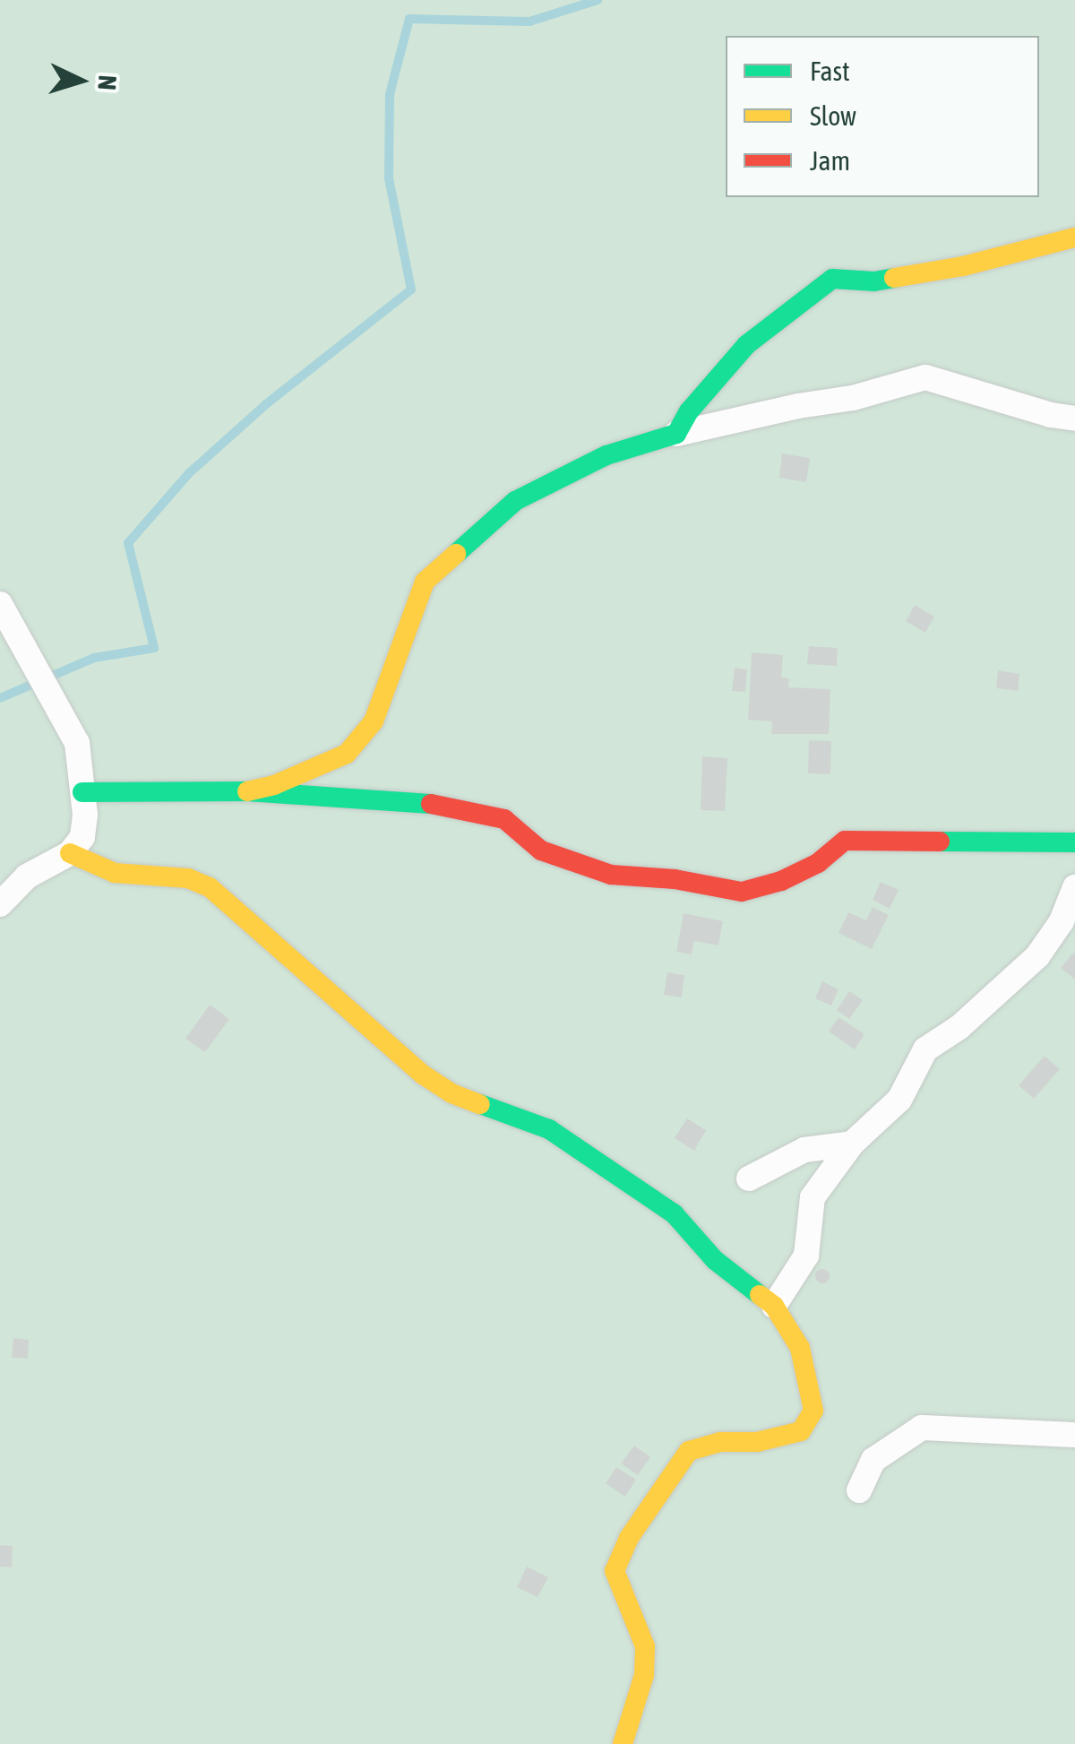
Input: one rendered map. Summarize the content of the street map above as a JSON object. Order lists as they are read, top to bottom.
{
  "legend": ["Fast", "Slow", "Jam"],
  "north": "right"
}
